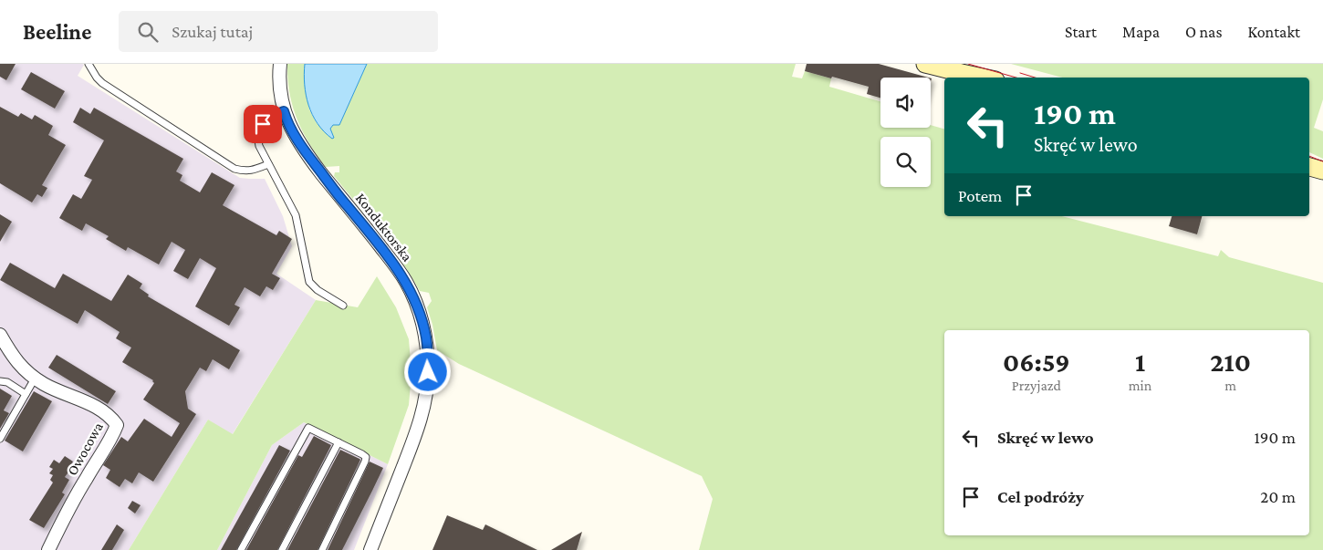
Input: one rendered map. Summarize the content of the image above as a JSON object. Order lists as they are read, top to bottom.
{
  "streets": {
    "street": ["Konduktorska", "Owocowa"]
  },
  "page": {
    "header": "Beeline",
    "search": "Szukaj tutaj",
    "nav": [
      "Start",
      "Mapa",
      "O nas",
      "Kontakt"
    ],
    "turn": ["190 m", "Skręć w lewo"],
    "then": "Potem",
    "eta": [
      "06:59",
      "Przyjazd",
      "1",
      "min",
      "210",
      "m"
    ],
    "list": [
      {
        "name": "Skręć w lewo",
        "value": "190 m"
      },
      {
        "name": "Cel podróży",
        "value": "20 m"
      }
    ]
  }
}
